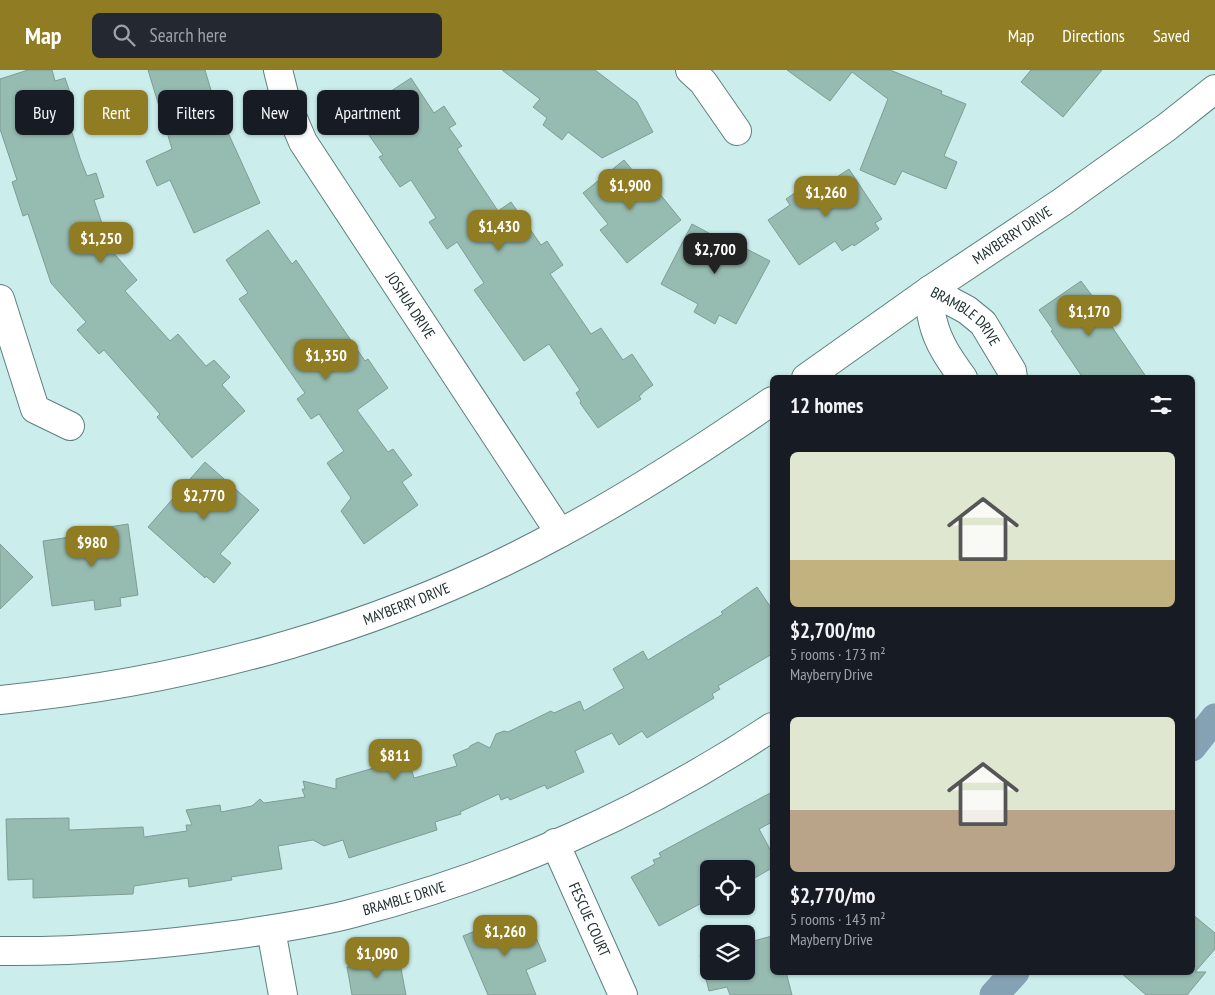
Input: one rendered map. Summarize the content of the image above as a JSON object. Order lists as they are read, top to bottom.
{
  "streets": {
    "street": [
      "MAYBERRY DRIVE",
      "JOSHUA DRIVE",
      "BRAMBLE DRIVE",
      "FESCUE COURT"
    ]
  },
  "crossings": [
    ["MAYBERRY DRIVE", "JOSHUA DRIVE"],
    ["MAYBERRY DRIVE", "BRAMBLE DRIVE"],
    ["BRAMBLE DRIVE", "FESCUE COURT"]
  ],
  "page": {
    "header": "Map",
    "search": "Search here",
    "nav": ["Map", "Directions", "Saved"],
    "chip": [
      "Buy",
      "Rent",
      "Filters",
      "New",
      "Apartment"
    ],
    "price": [
      "$1,900",
      "$1,260",
      "$1,430",
      "$1,250",
      "$2,700",
      "$1,170",
      "$1,350",
      "$2,770",
      "$980",
      "$811",
      "$1,260",
      "$1,090"
    ],
    "heading": "12 homes",
    "list": [
      {
        "name": "$2,700/mo",
        "note": "5 rooms · 173 m² · Mayberry Drive"
      },
      {
        "name": "$2,770/mo",
        "note": "5 rooms · 143 m² · Mayberry Drive"
      }
    ]
  }
}
